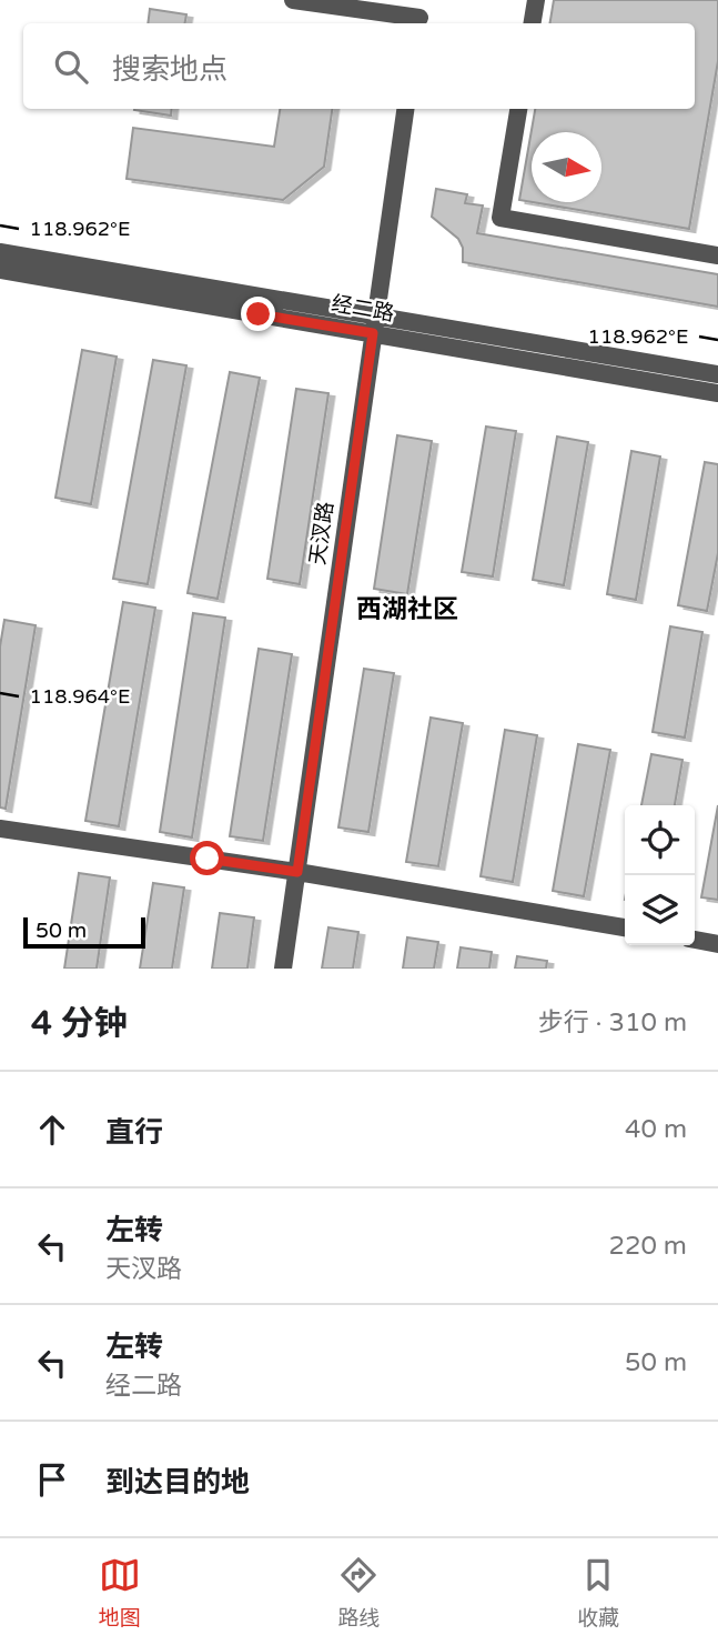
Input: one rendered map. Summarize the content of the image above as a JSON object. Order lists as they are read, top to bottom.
{
  "streets": {
    "street": ["经二路", "天汊路"]
  },
  "crossings": [
    ["经二路", "天汊路"]
  ],
  "districts": ["西湖社区"],
  "scale_bar": "50 m",
  "north": "right",
  "page": {
    "search": "搜索地点",
    "scale": "50 m",
    "heading": ["4 分钟", "步行 · 310 m"],
    "list": [
      ["直行", "40 m"],
      ["左转", "天汊路", "220 m"],
      ["左转", "经二路", "50 m"],
      "到达目的地"
    ],
    "nav": ["地图", "路线", "收藏"]
  },
  "coordinates": ["118.962°E", "118.964°E"]
}
